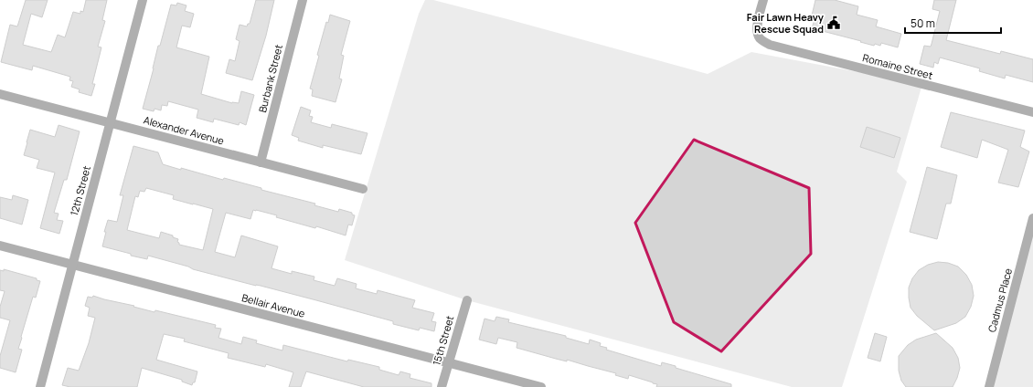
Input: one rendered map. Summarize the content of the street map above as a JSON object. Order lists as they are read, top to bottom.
{
  "streets": {
    "street": [
      "Romaine Street",
      "Burbank Street",
      "Alexander Avenue",
      "12th Street",
      "Cadmus Place",
      "Bellair Avenue",
      "15th Street"
    ]
  },
  "crossings": [
    ["Burbank Street", "Alexander Avenue"],
    ["Alexander Avenue", "12th Street"],
    ["12th Street", "Bellair Avenue"],
    ["Bellair Avenue", "15th Street"]
  ],
  "places": {
    "public building": ["Fair Lawn Heavy Rescue Squad"]
  },
  "scale_bar": "50 m"
}
